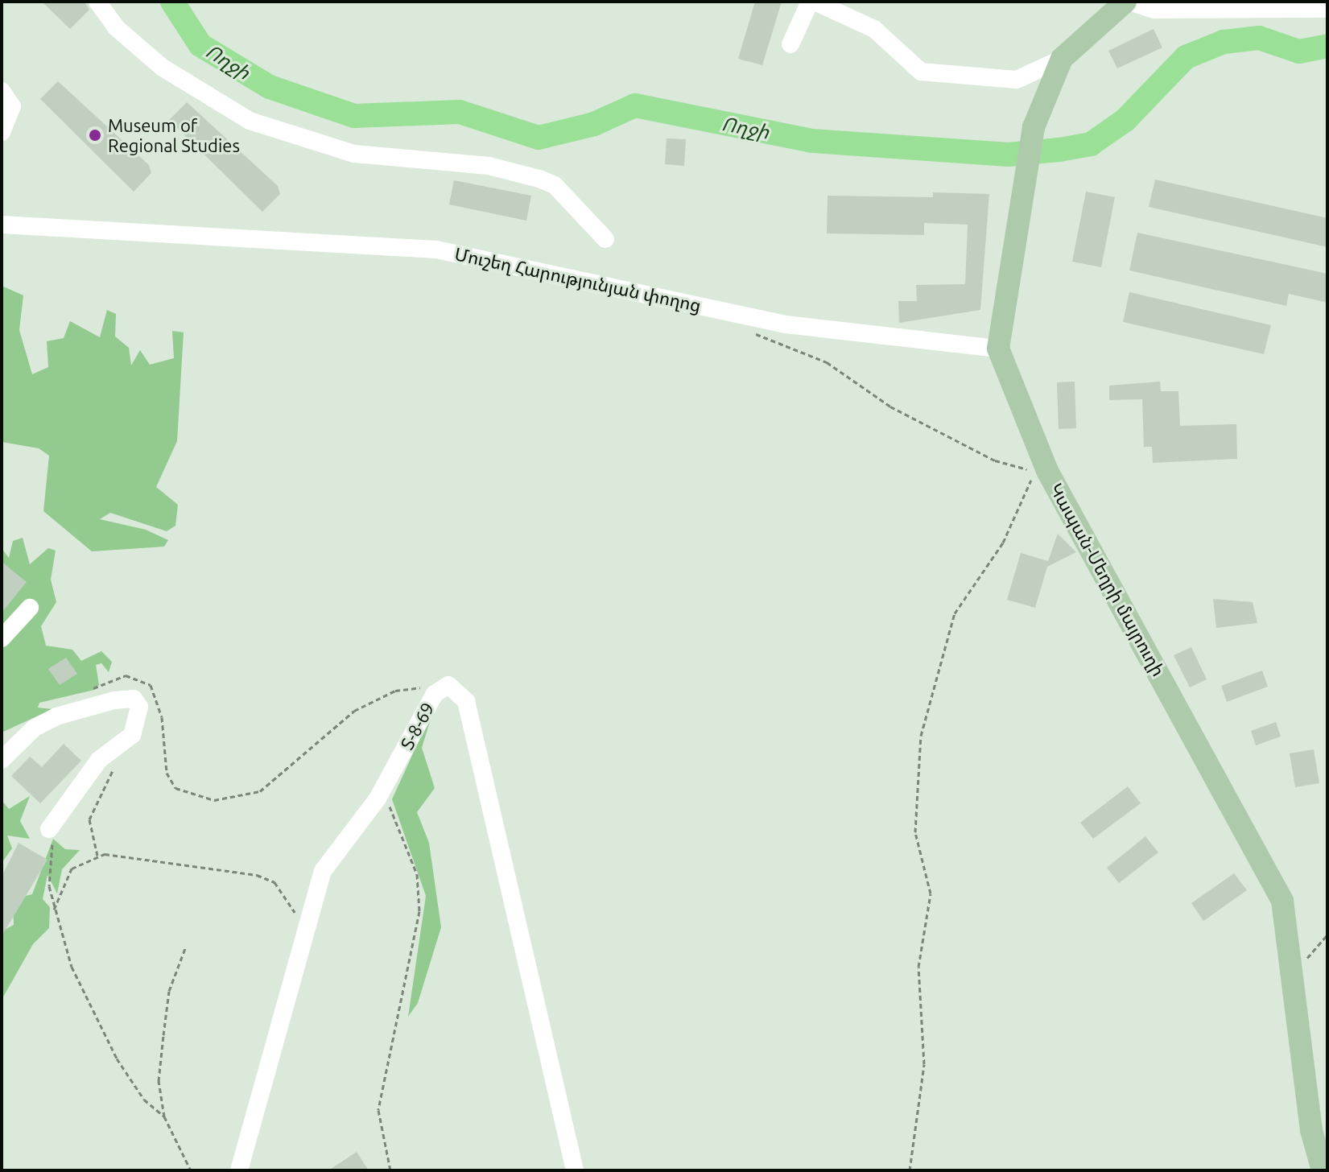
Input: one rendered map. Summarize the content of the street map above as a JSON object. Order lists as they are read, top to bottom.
{
  "streets": {
    "main road": ["Կապան-Մեղրի մայրուղի"],
    "street": ["Մուշեղ Հարությունյան փողոց", "Տ-8-69"]
  },
  "crossings": [
    ["Մուշեղ Հարությունյան փողոց", "Կապան-Մեղրի մայրուղի"]
  ],
  "water": ["Ողջի"],
  "places": ["Museum of Regional Studies"]
}
